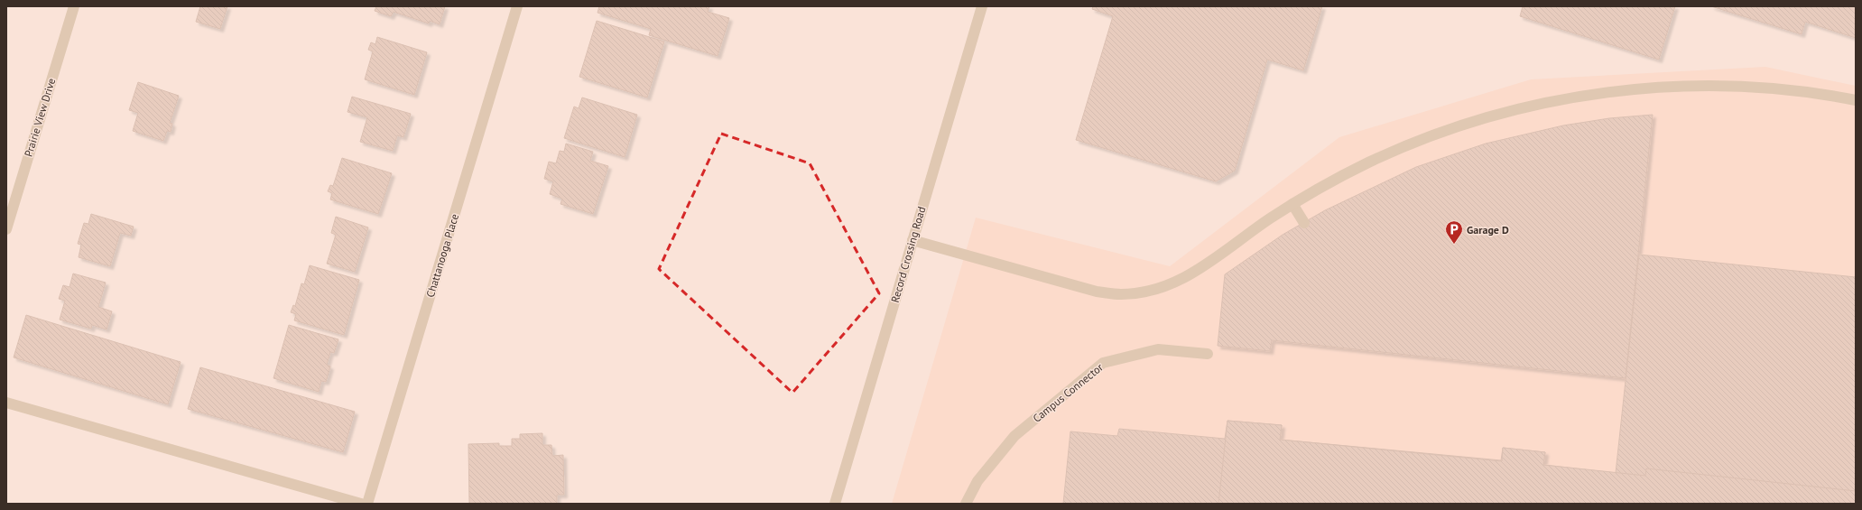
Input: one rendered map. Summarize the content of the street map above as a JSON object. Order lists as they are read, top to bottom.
{
  "streets": {
    "street": [
      "Prairie View Drive",
      "Record Crossing Road",
      "Chattanooga Place",
      "Campus Connector"
    ]
  },
  "places": {
    "parking": ["Garage D"]
  }
}
